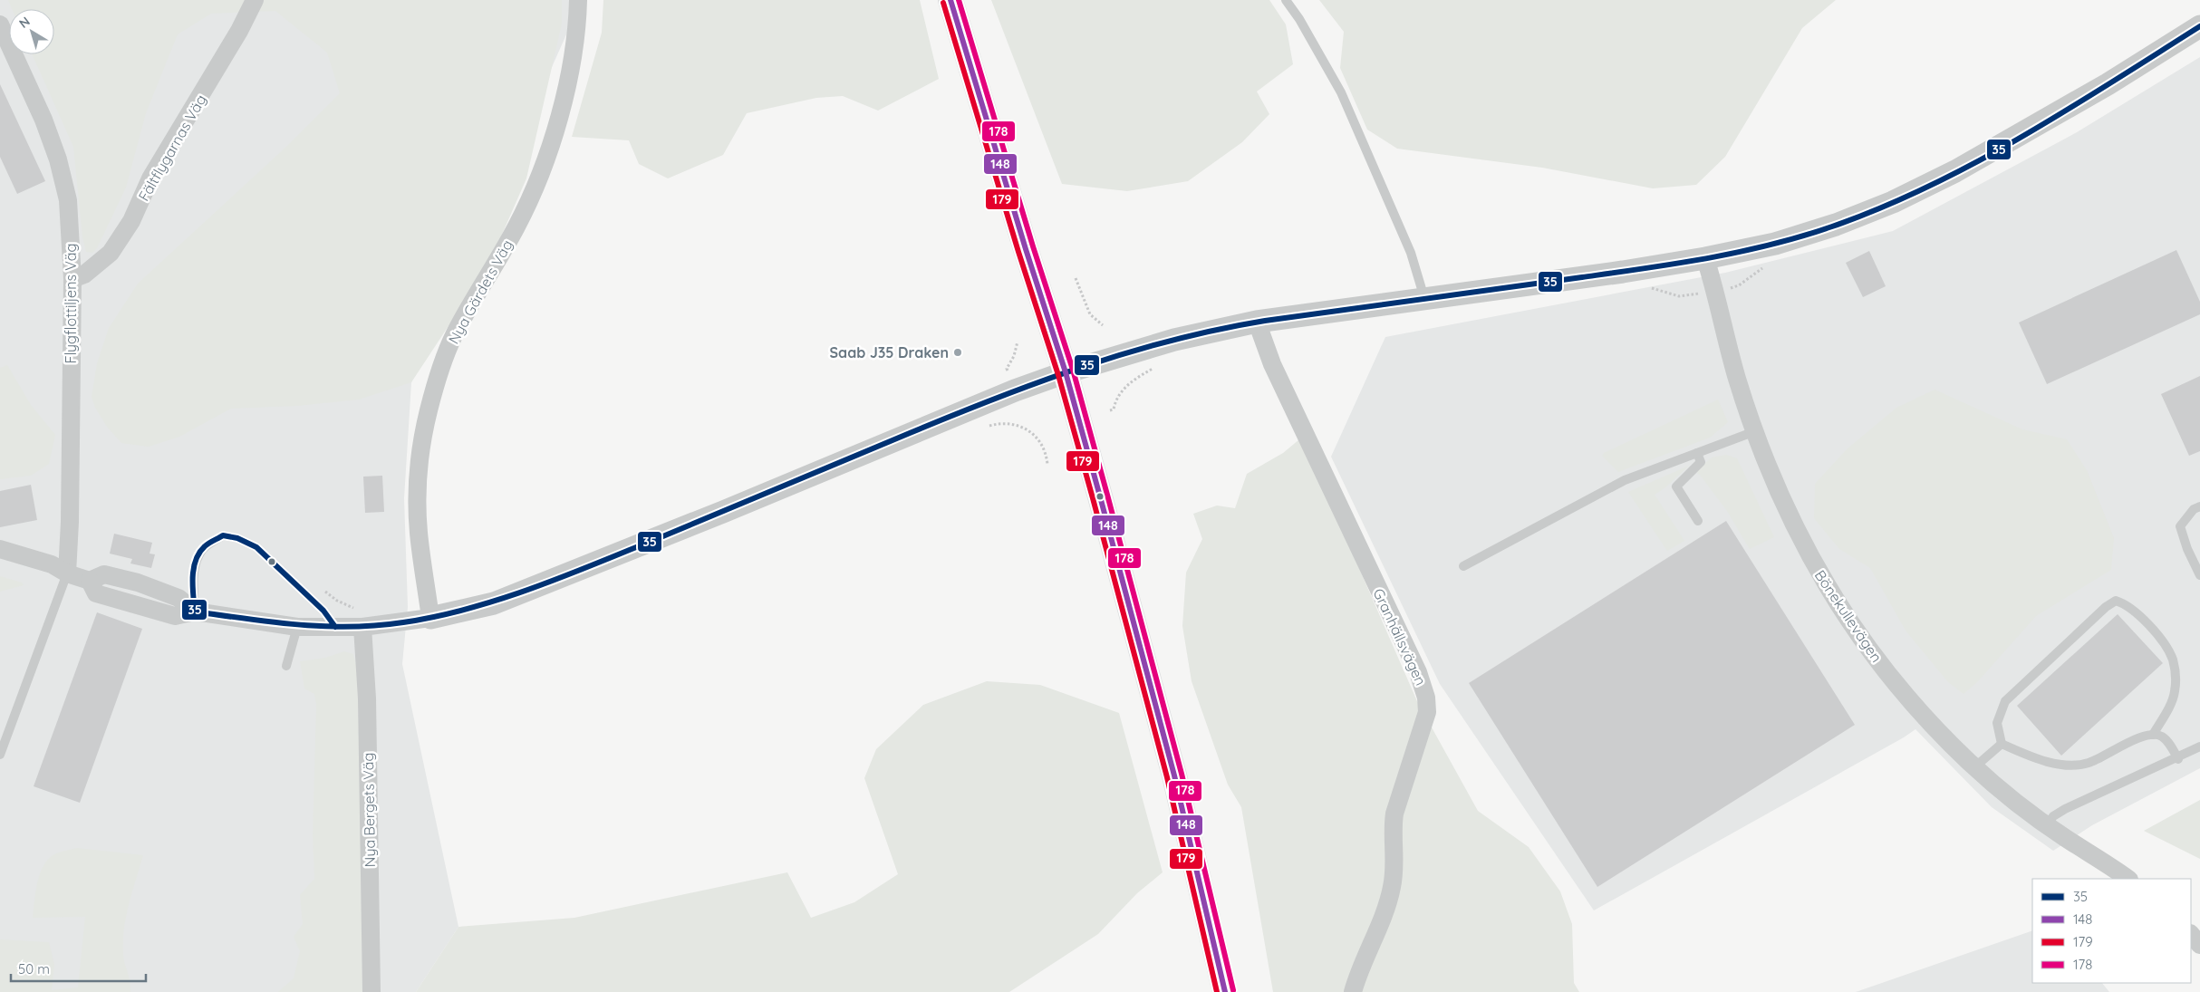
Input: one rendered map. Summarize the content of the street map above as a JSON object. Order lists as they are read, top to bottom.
{
  "streets": {
    "street": [
      "Fältflygarnas Väg",
      "Nya Gärdets Väg",
      "Flygflottiljens Väg",
      "Bönekullevägen",
      "Granhällsvägen",
      "Nya Bergets Väg"
    ]
  },
  "crossings": [
    ["Fältflygarnas Väg", "Flygflottiljens Väg"]
  ],
  "places": ["Saab J35 Draken"],
  "lines": [
    "transit line 148",
    "transit line 178",
    "transit line 179",
    "transit line 35"
  ],
  "legend": [
    "35",
    "148",
    "179",
    "178"
  ],
  "scale_bar": "50 m",
  "north": "top left"
}
